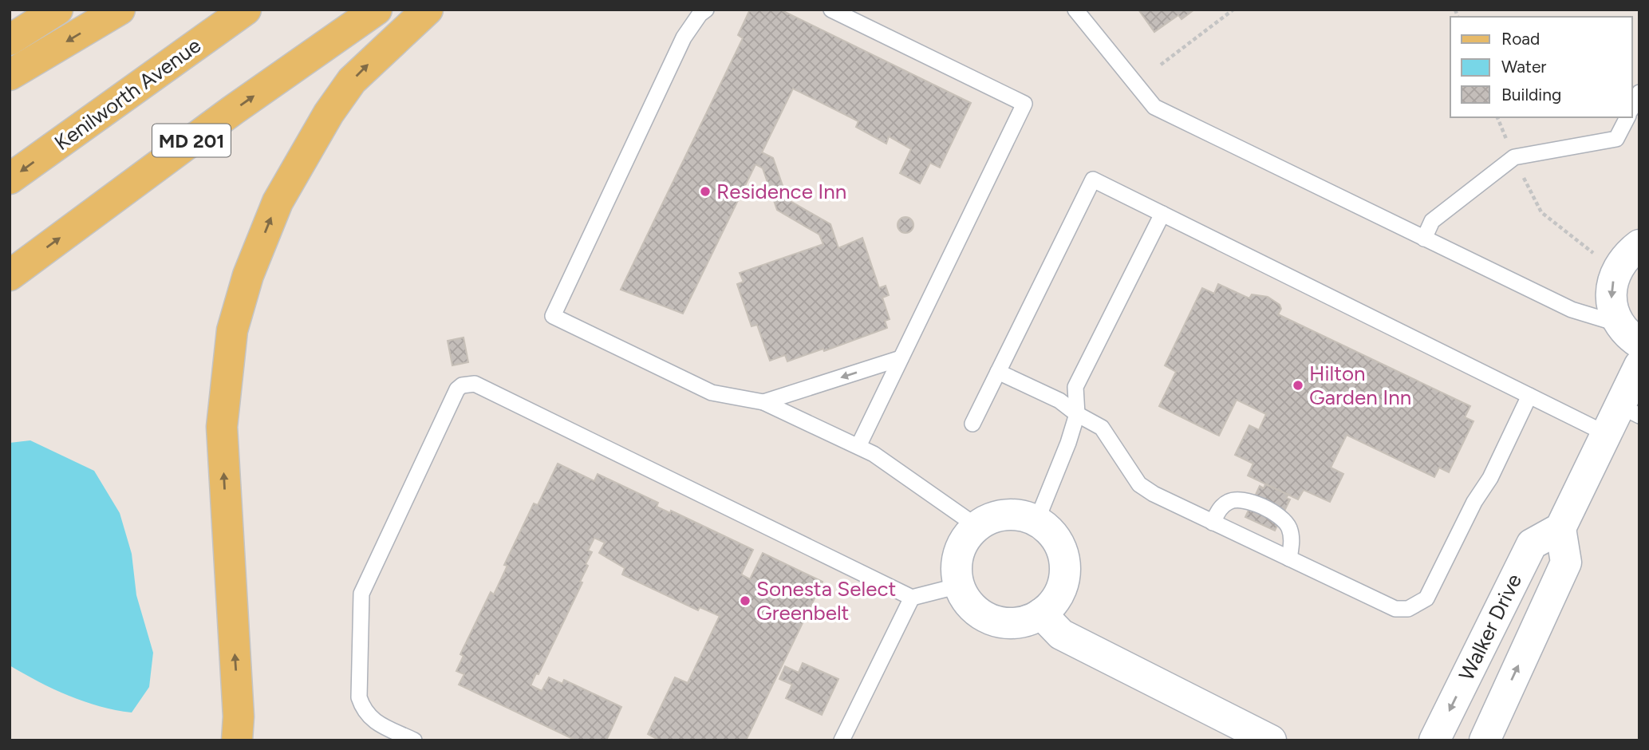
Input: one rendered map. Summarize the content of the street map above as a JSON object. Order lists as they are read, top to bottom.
{
  "streets": {
    "main road": ["Kenilworth Avenue", "MD 201"],
    "street": ["Walker Drive"]
  },
  "places": ["Residence Inn", "Hilton Garden Inn", "Sonesta Select Greenbelt"],
  "legend": ["Road", "Water", "Building"]
}
